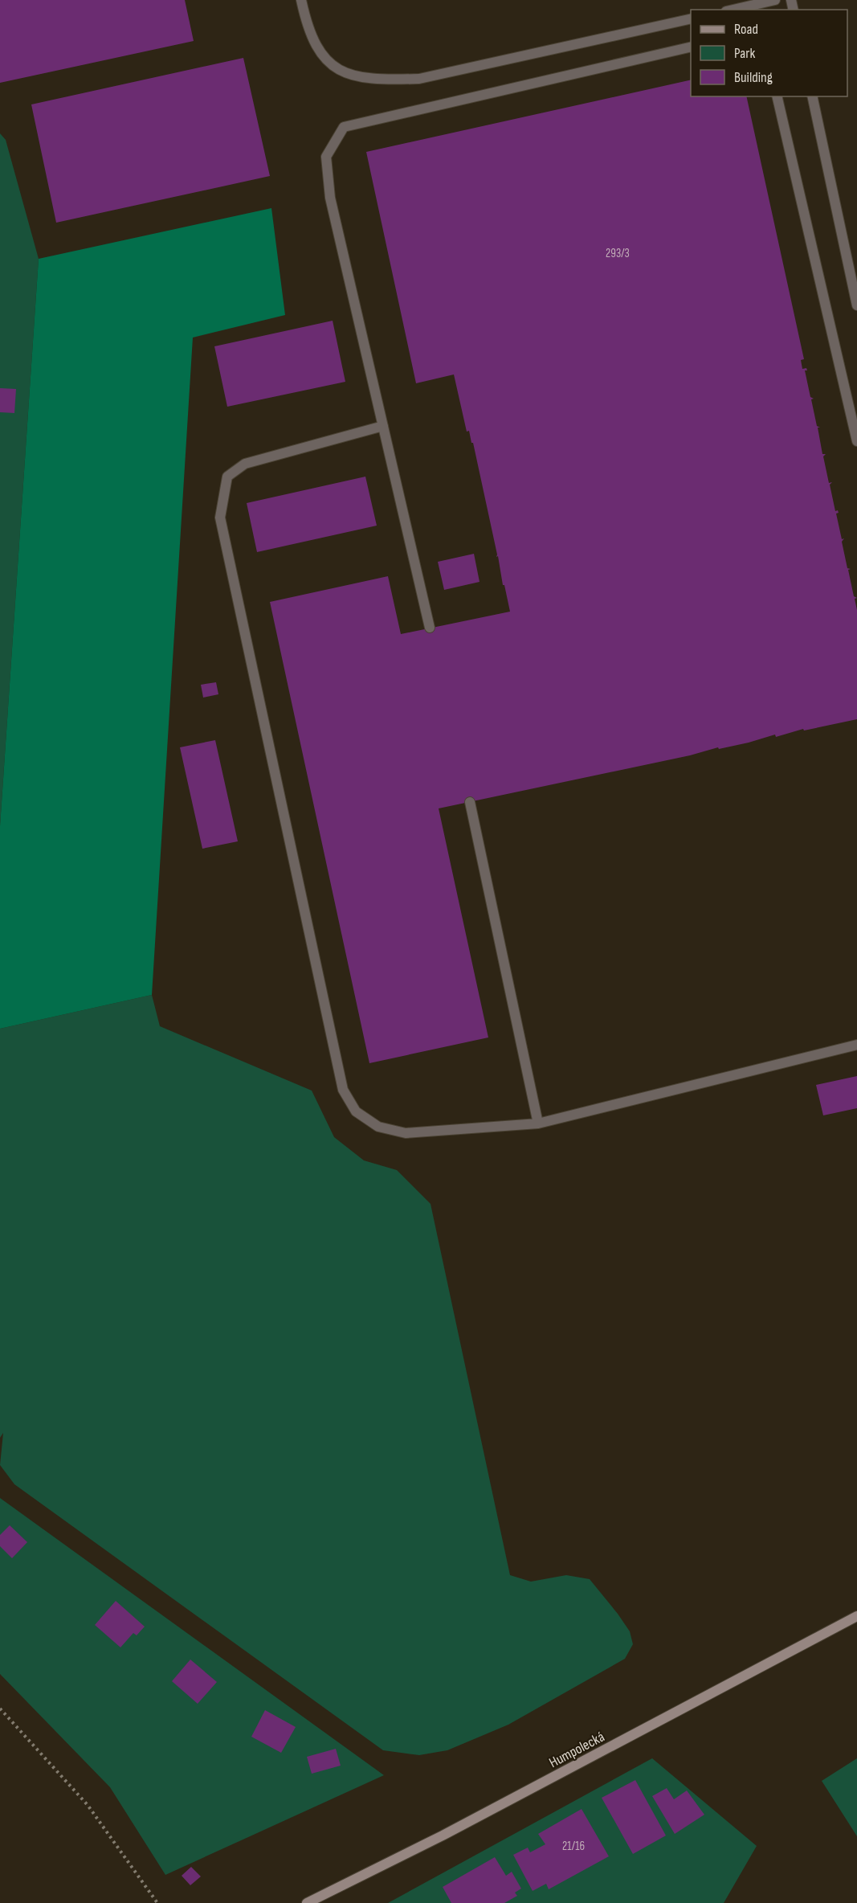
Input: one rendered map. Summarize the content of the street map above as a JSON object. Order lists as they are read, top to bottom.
{
  "streets": {
    "main road": ["Humpolecká"]
  },
  "house_numbers": ["293/3", "21/16"],
  "legend": ["Road", "Park", "Building"]
}
